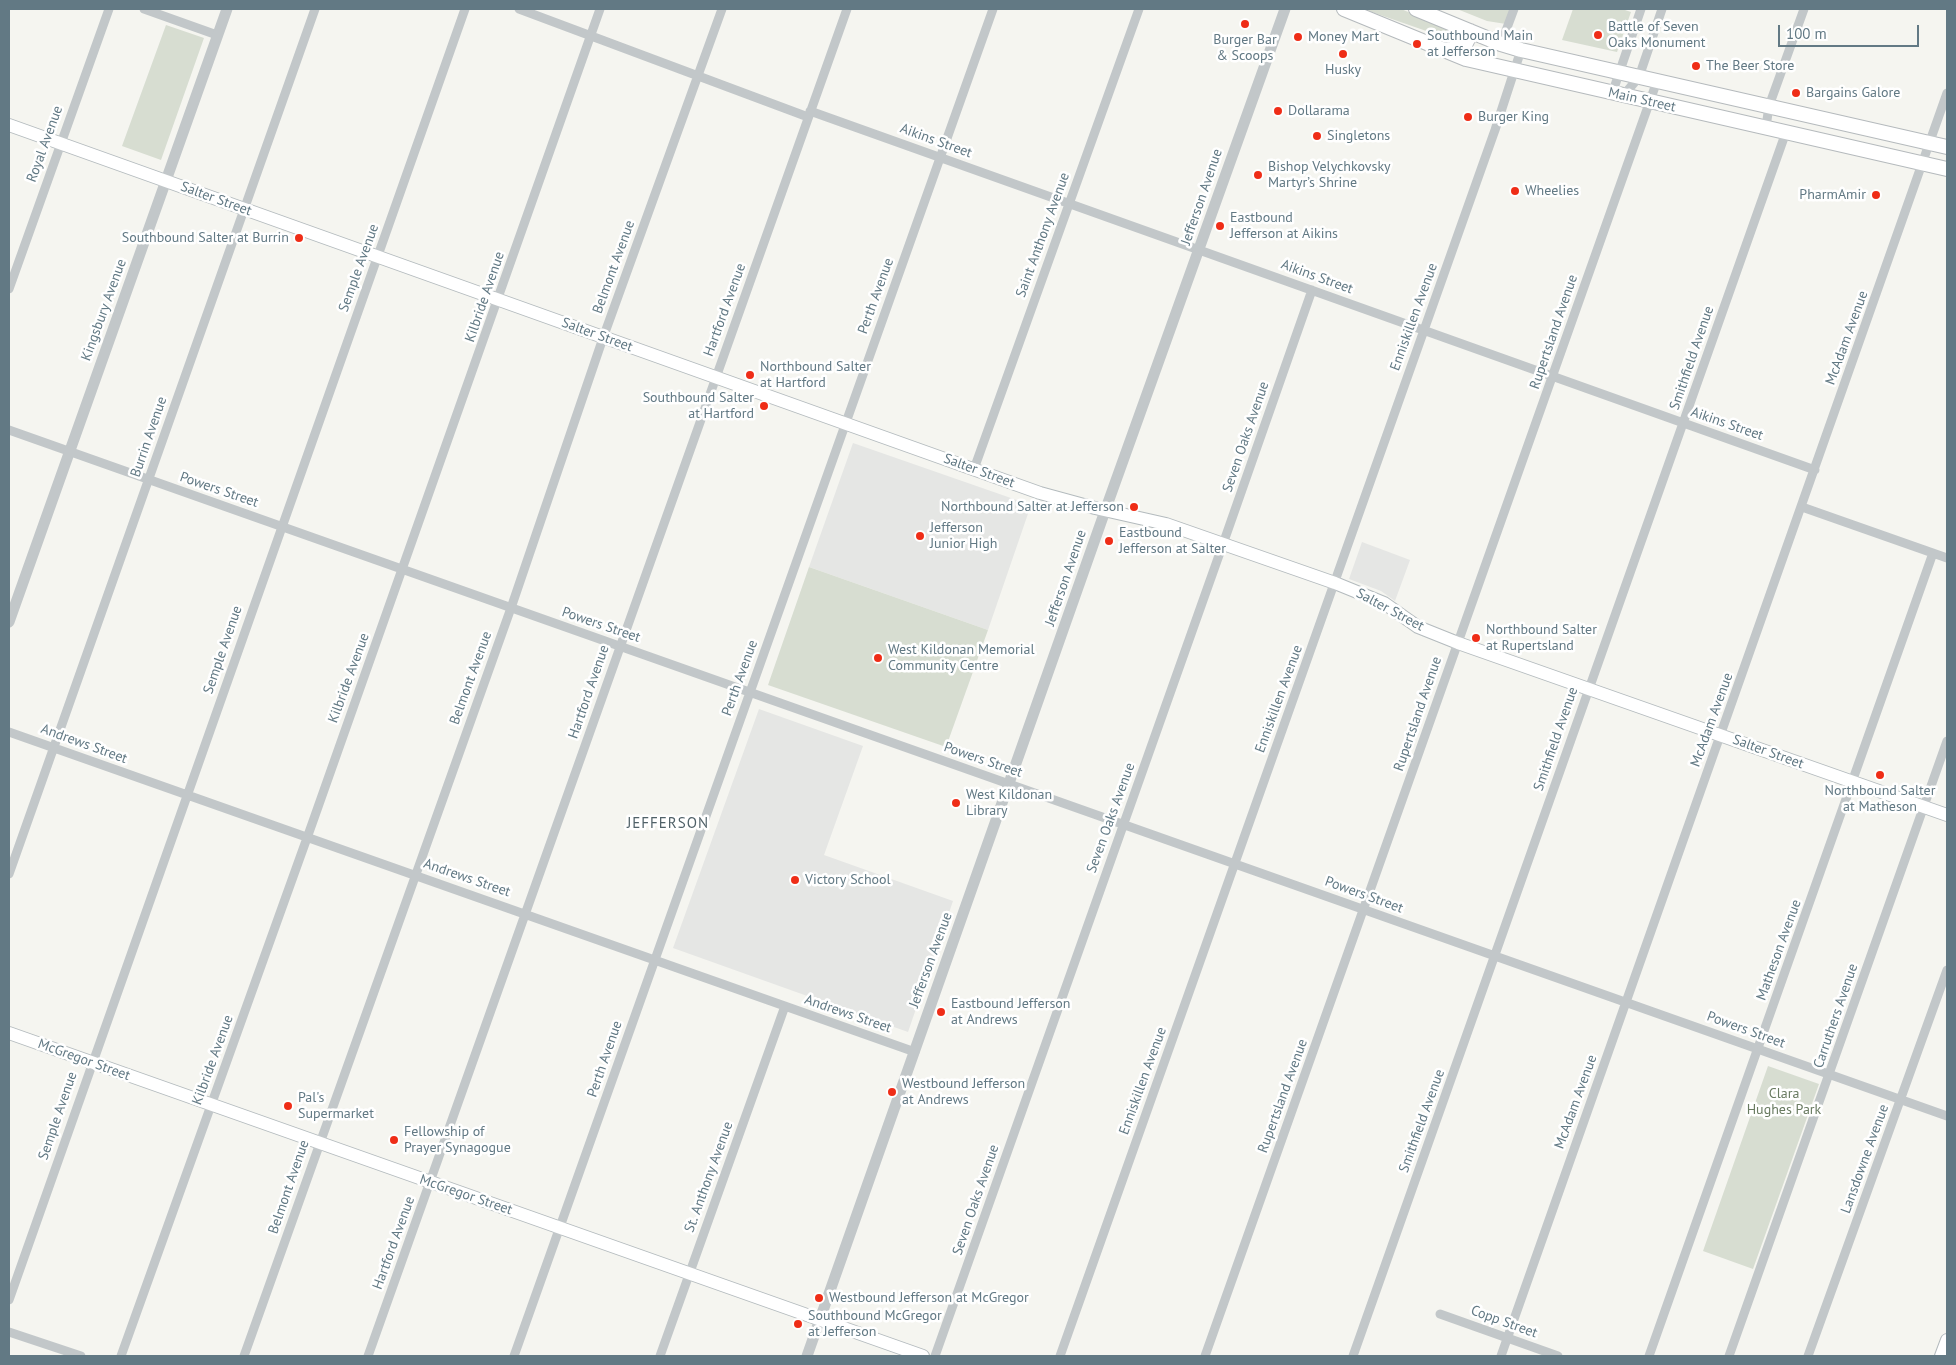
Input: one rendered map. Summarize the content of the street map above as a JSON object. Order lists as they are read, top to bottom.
{
  "streets": {
    "main road": ["Main Street", "Salter Street", "McGregor Street"],
    "street": [
      "Aikins Street",
      "Royal Avenue",
      "Jefferson Avenue",
      "Saint Anthony Avenue",
      "Belmont Avenue",
      "Semple Avenue",
      "Perth Avenue",
      "Kilbride Avenue",
      "Kingsbury Avenue",
      "Hartford Avenue",
      "Enniskillen Avenue",
      "Rupertsland Avenue",
      "McAdam Avenue",
      "Smithfield Avenue",
      "Burrin Avenue",
      "Seven Oaks Avenue",
      "Powers Street",
      "Andrews Street",
      "Matheson Avenue",
      "Carruthers Avenue",
      "Lansdowne Avenue",
      "St. Anthony Avenue",
      "Copp Street"
    ]
  },
  "crossings": [
    ["Main Street", "Enniskillen Avenue"],
    ["Main Street", "Rupertsland Avenue"],
    ["Main Street", "McAdam Avenue"],
    ["Main Street", "Smithfield Avenue"],
    ["Aikins Street", "Jefferson Avenue"],
    ["Aikins Street", "Saint Anthony Avenue"],
    ["Aikins Street", "Belmont Avenue"],
    ["Aikins Street", "Perth Avenue"],
    ["Aikins Street", "Kilbride Avenue"],
    ["Aikins Street", "Hartford Avenue"],
    ["Aikins Street", "Enniskillen Avenue"],
    ["Aikins Street", "Rupertsland Avenue"],
    ["Aikins Street", "McAdam Avenue"],
    ["Aikins Street", "Smithfield Avenue"],
    ["Aikins Street", "Seven Oaks Avenue"],
    ["Royal Avenue", "Salter Street"],
    ["Jefferson Avenue", "Salter Street"],
    ["Jefferson Avenue", "Powers Street"],
    ["Jefferson Avenue", "Andrews Street"],
    ["Jefferson Avenue", "McGregor Street"],
    ["Salter Street", "Saint Anthony Avenue"],
    ["Salter Street", "Belmont Avenue"],
    ["Salter Street", "Semple Avenue"],
    ["Salter Street", "Perth Avenue"],
    ["Salter Street", "Kilbride Avenue"],
    ["Salter Street", "Kingsbury Avenue"],
    ["Salter Street", "Hartford Avenue"],
    ["Salter Street", "Enniskillen Avenue"],
    ["Salter Street", "Rupertsland Avenue"],
    ["Salter Street", "McAdam Avenue"],
    ["Salter Street", "Smithfield Avenue"],
    ["Salter Street", "Burrin Avenue"],
    ["Salter Street", "Seven Oaks Avenue"],
    ["Salter Street", "Matheson Avenue"],
    ["Salter Street", "Carruthers Avenue"],
    ["Belmont Avenue", "Powers Street"],
    ["Belmont Avenue", "Andrews Street"],
    ["Belmont Avenue", "McGregor Street"],
    ["Semple Avenue", "Powers Street"],
    ["Semple Avenue", "Andrews Street"],
    ["Semple Avenue", "McGregor Street"],
    ["Perth Avenue", "Powers Street"],
    ["Perth Avenue", "Andrews Street"],
    ["Perth Avenue", "McGregor Street"],
    ["Kilbride Avenue", "Powers Street"],
    ["Kilbride Avenue", "Andrews Street"],
    ["Kilbride Avenue", "McGregor Street"],
    ["Kingsbury Avenue", "Powers Street"],
    ["Hartford Avenue", "Powers Street"],
    ["Hartford Avenue", "Andrews Street"],
    ["Hartford Avenue", "McGregor Street"],
    ["Enniskillen Avenue", "Powers Street"],
    ["Rupertsland Avenue", "Powers Street"],
    ["McAdam Avenue", "Powers Street"],
    ["McAdam Avenue", "Copp Street"],
    ["Smithfield Avenue", "Powers Street"],
    ["Burrin Avenue", "Powers Street"],
    ["Burrin Avenue", "Andrews Street"],
    ["Seven Oaks Avenue", "Powers Street"],
    ["Powers Street", "Matheson Avenue"],
    ["Powers Street", "Carruthers Avenue"],
    ["Powers Street", "Lansdowne Avenue"],
    ["Andrews Street", "St. Anthony Avenue"],
    ["McGregor Street", "St. Anthony Avenue"]
  ],
  "districts": ["JEFFERSON"],
  "parks": ["Clara Hughes Park"],
  "places": [
    "Burger Bar & Scoops",
    "Battle of Seven Oaks Monument",
    "Money Mart",
    "Southbound Main at Jefferson",
    "Husky",
    "The Beer Store",
    "Bargains Galore",
    "Dollarama",
    "Burger King",
    "Singletons",
    "Bishop Velychkovsky Martyr’s Shrine",
    "Wheelies",
    "PharmAmir",
    "Eastbound Jefferson at Aikins",
    "Southbound Salter at Burrin",
    "Northbound Salter at Hartford",
    "Southbound Salter at Hartford",
    "Northbound Salter at Jefferson",
    "Jefferson Junior High",
    "Eastbound Jefferson at Salter",
    "Northbound Salter at Rupertsland",
    "West Kildonan Memorial Community Centre",
    "Northbound Salter at Matheson",
    "West Kildonan Library",
    "Victory School",
    "Eastbound Jefferson at Andrews",
    "Westbound Jefferson at Andrews",
    "Pal's Supermarket",
    "Fellowship of Prayer Synagogue",
    "Westbound Jefferson at McGregor",
    "Southbound McGregor at Jefferson"
  ],
  "scale_bar": "100 m"
}
